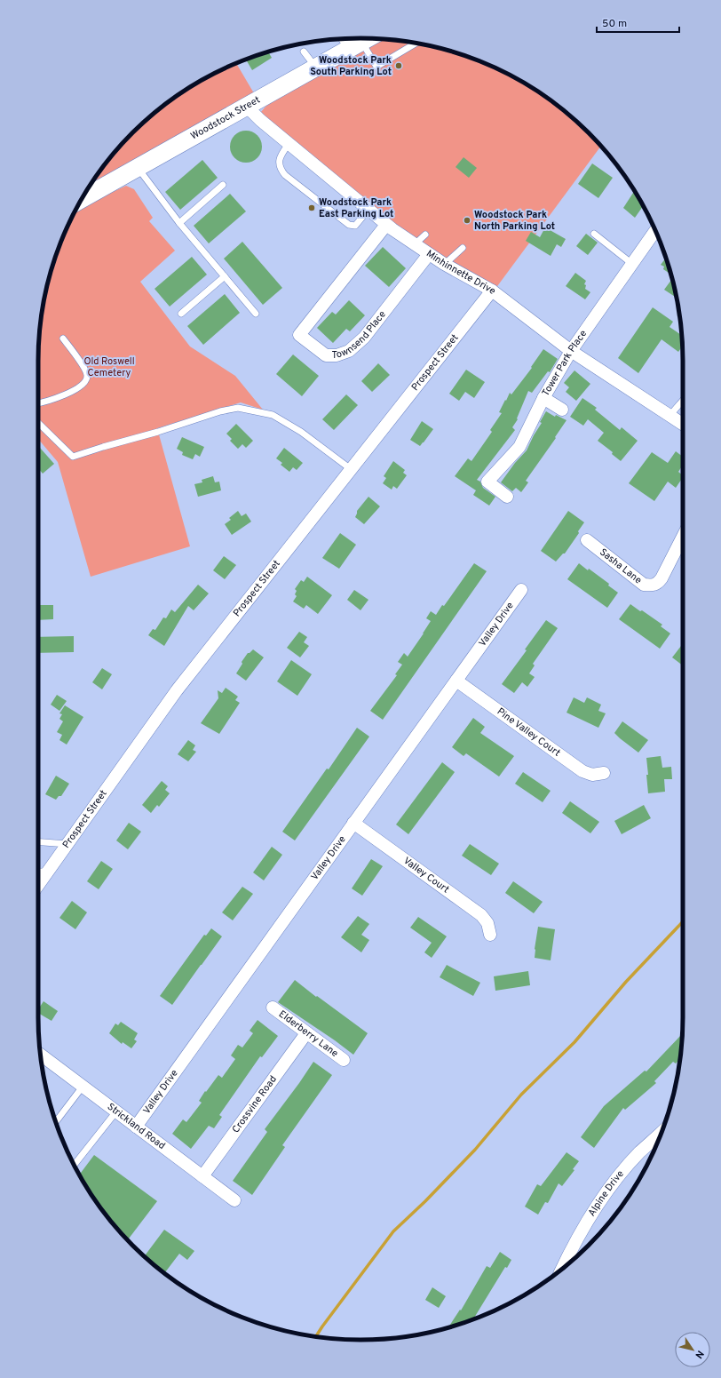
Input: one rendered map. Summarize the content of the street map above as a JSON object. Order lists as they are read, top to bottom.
{
  "streets": {
    "street": [
      "Woodstock Street",
      "Minhinnette Drive",
      "Townsend Place",
      "Prospect Street",
      "Tower Park Place",
      "Sasha Lane",
      "Valley Drive",
      "Pine Valley Court",
      "Valley Court",
      "Elderberry Lane",
      "Crossvine Road",
      "Strickland Road",
      "Alpine Drive"
    ]
  },
  "crossings": [
    ["Woodstock Street", "Minhinnette Drive"],
    ["Minhinnette Drive", "Townsend Place"],
    ["Minhinnette Drive", "Prospect Street"],
    ["Minhinnette Drive", "Tower Park Place"],
    ["Valley Drive", "Pine Valley Court"],
    ["Valley Drive", "Valley Court"],
    ["Valley Drive", "Strickland Road"],
    ["Elderberry Lane", "Crossvine Road"],
    ["Crossvine Road", "Strickland Road"]
  ],
  "parks": ["Old Roswell Cemetery"],
  "places": ["Woodstock Park South Parking Lot", "Woodstock Park East Parking Lot", "Woodstock Park North Parking Lot"],
  "scale_bar": "50 m",
  "north": "bottom right"
}
